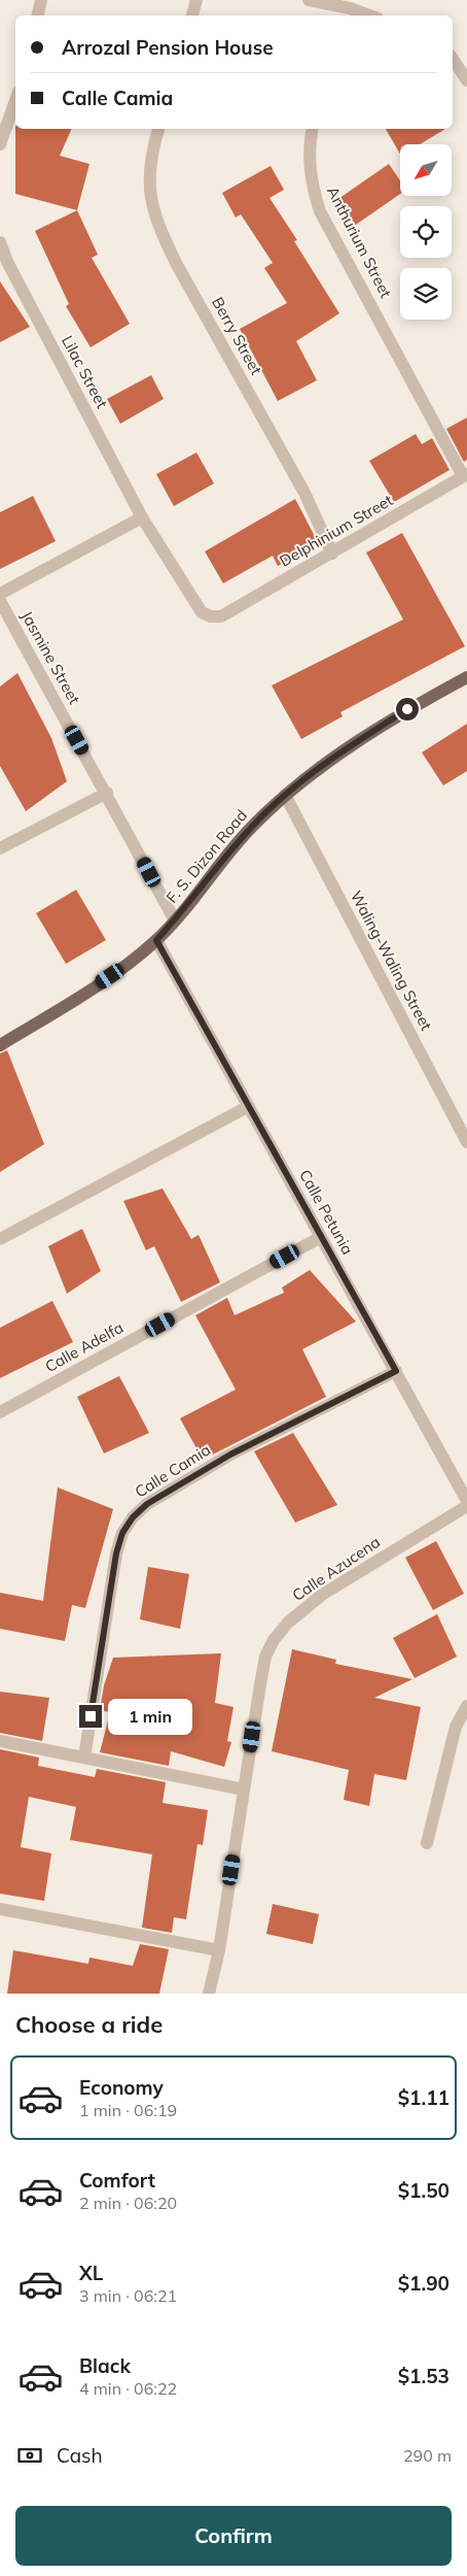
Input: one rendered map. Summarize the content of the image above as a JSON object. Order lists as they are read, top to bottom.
{
  "streets": {
    "main road": ["F. S. Dizon Road"],
    "street": [
      "Anthurium Street",
      "Berry Street",
      "Lilac Street",
      "Delphinium Street",
      "Jasmine Street",
      "Waling-Waling Street",
      "Calle Petunia",
      "Calle Adelfa",
      "Calle Camia",
      "Calle Azucena"
    ]
  },
  "crossings": [
    ["Anthurium Street", "Delphinium Street"],
    ["Berry Street", "Delphinium Street"],
    ["Lilac Street", "Delphinium Street"],
    ["Jasmine Street", "F. S. Dizon Road"],
    ["F. S. Dizon Road", "Waling-Waling Street"],
    ["F. S. Dizon Road", "Calle Petunia"],
    ["Calle Petunia", "Calle Adelfa"],
    ["Calle Petunia", "Calle Camia"]
  ],
  "north": "bottom left",
  "page": {
    "banner": ["Arrozal Pension House", "Calle Camia"],
    "bubble": "1 min",
    "heading": "Choose a ride",
    "list": [
      {
        "name": "Economy",
        "note": "1 min · 06:19",
        "value": "$1.11"
      },
      {
        "name": "Comfort",
        "note": "2 min · 06:20",
        "value": "$1.50"
      },
      {
        "name": "XL",
        "note": "3 min · 06:21",
        "value": "$1.90"
      },
      {
        "name": "Black",
        "note": "4 min · 06:22",
        "value": "$1.53"
      }
    ],
    "pay": ["Cash", "290 m"],
    "buttons": "Confirm"
  }
}
